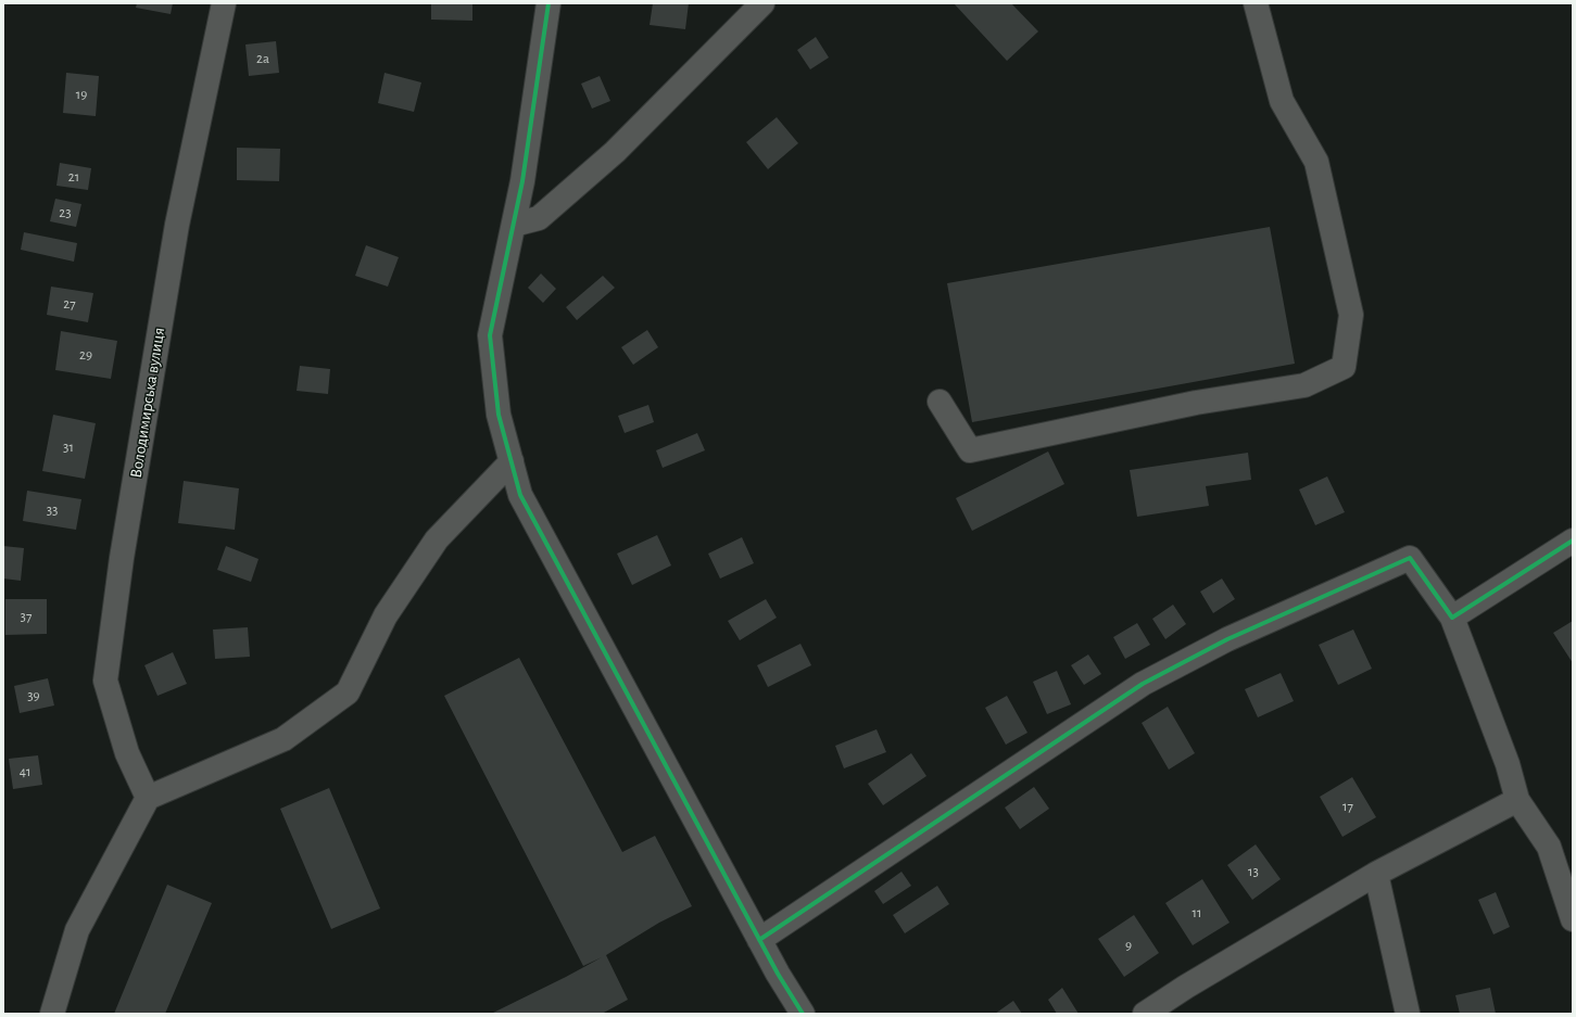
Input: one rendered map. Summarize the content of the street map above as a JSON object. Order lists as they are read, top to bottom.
{
  "streets": {
    "street": ["Володимирська вулиця"]
  },
  "house_numbers": [
    "2а",
    "19",
    "21",
    "23",
    "27",
    "29",
    "31",
    "33",
    "37",
    "39",
    "41",
    "17",
    "13",
    "11",
    "9"
  ]
}
